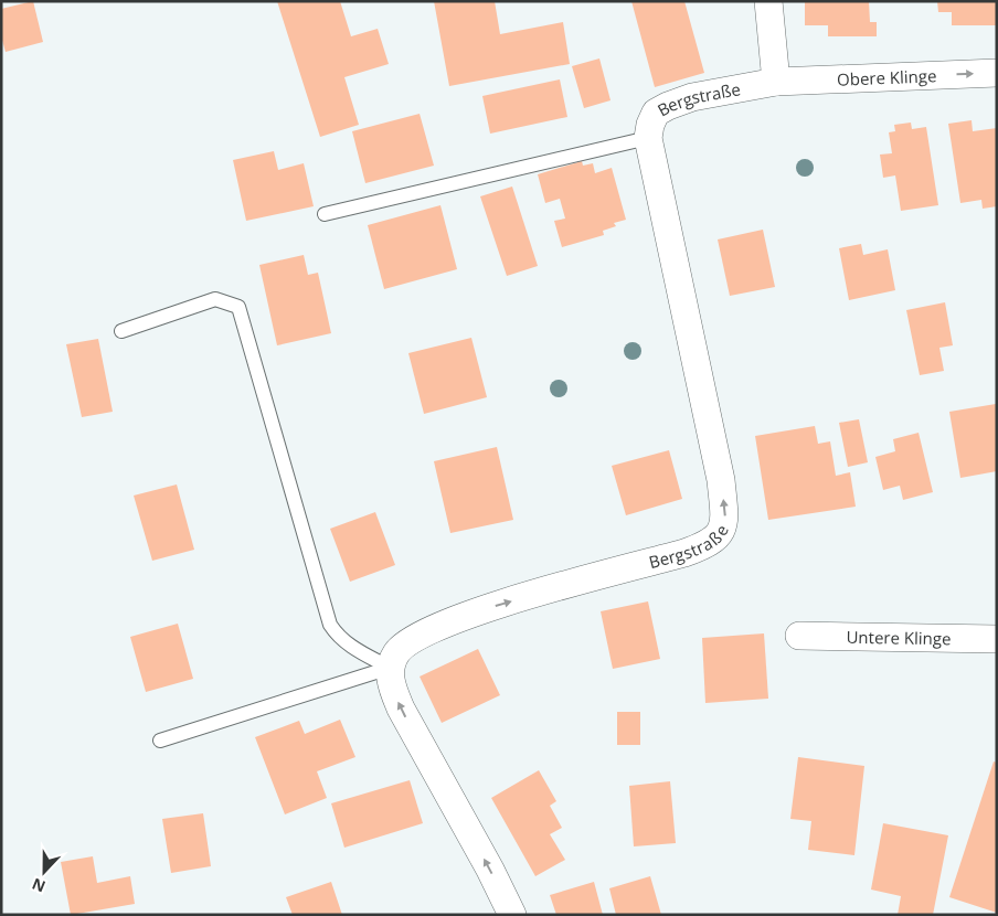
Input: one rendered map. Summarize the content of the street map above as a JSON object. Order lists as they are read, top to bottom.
{
  "streets": {
    "street": ["Obere Klinge", "Bergstraße", "Untere Klinge"]
  },
  "crossings": [
    ["Obere Klinge", "Bergstraße"]
  ],
  "one_way": ["Obere Klinge"],
  "north": "bottom"
}
